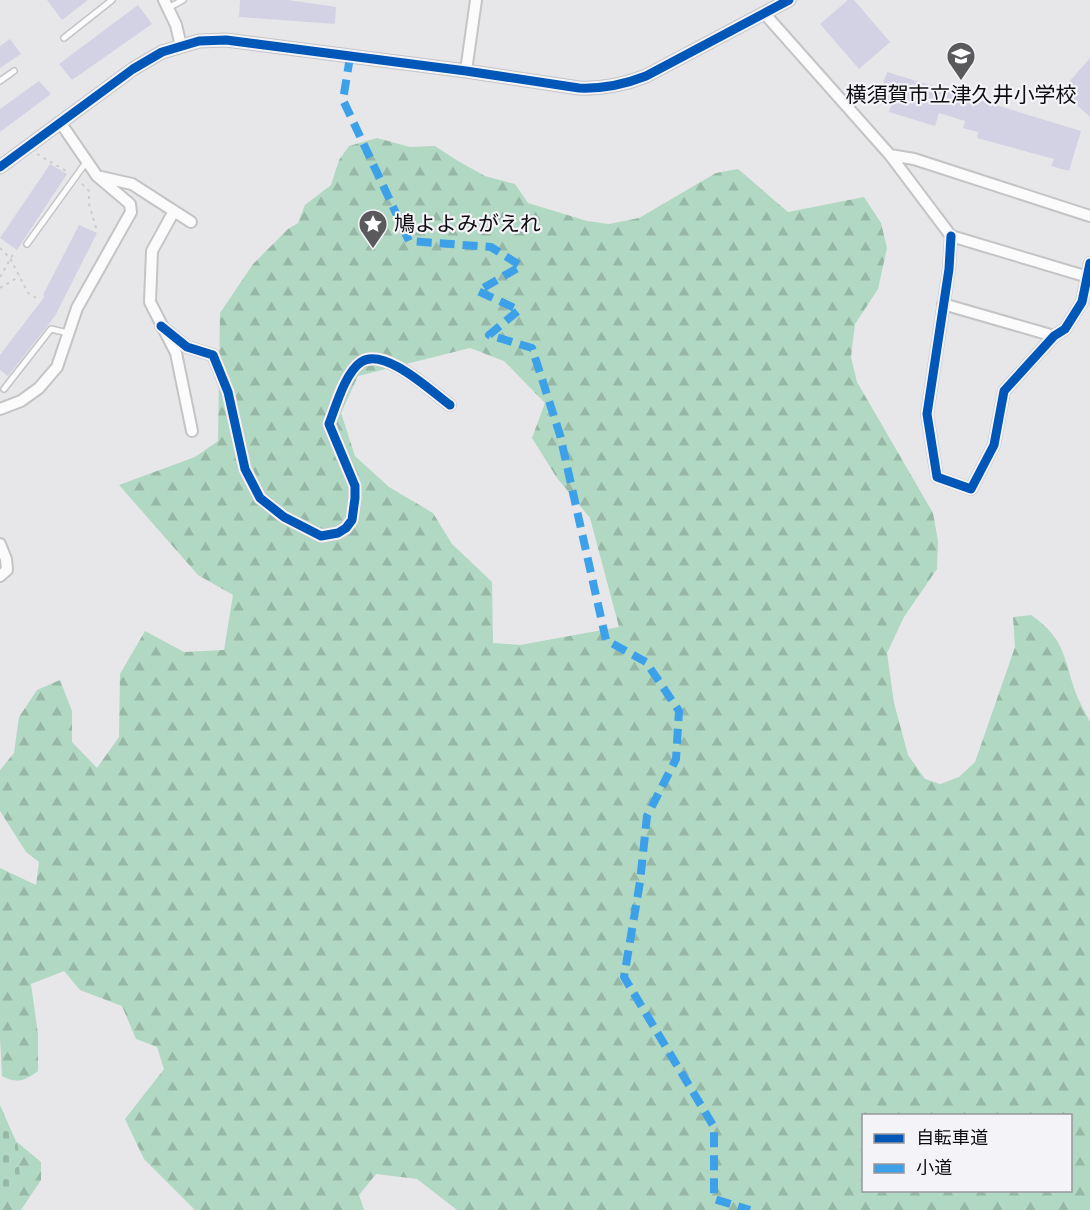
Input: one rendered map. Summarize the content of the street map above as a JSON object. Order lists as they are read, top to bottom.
{
  "places": {
    "school or university": ["横須賀市立津久井小学校"],
    "place": ["鳩よよみがえれ"]
  },
  "legend": ["自転車道", "小道"]
}
